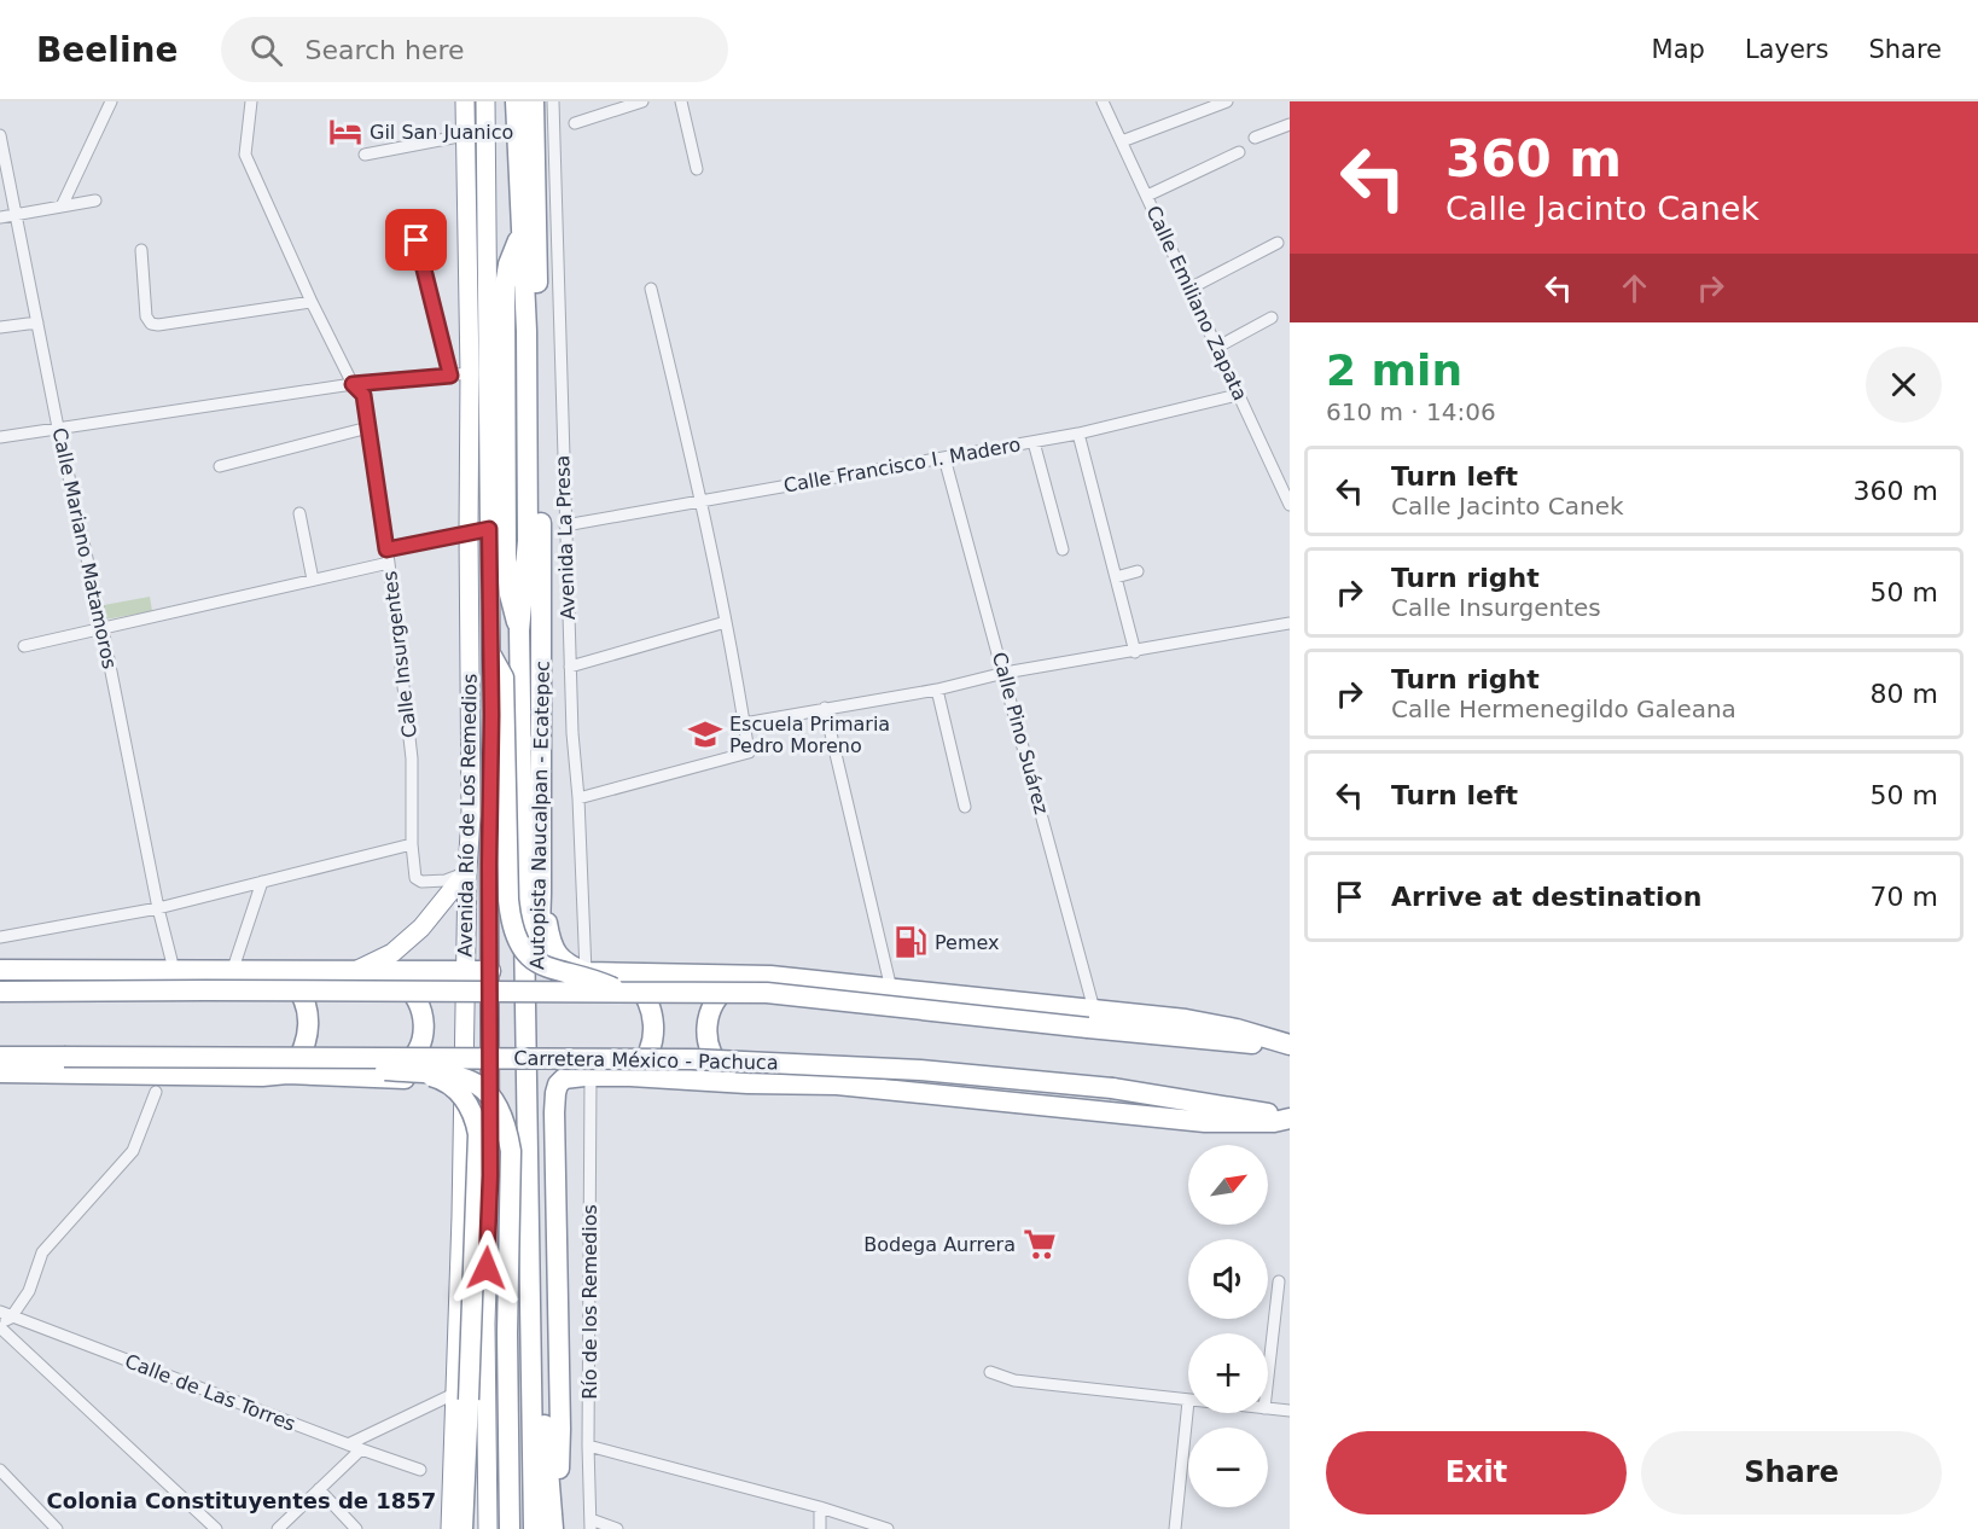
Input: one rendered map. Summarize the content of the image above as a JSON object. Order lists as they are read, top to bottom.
{
  "streets": {
    "highway": ["Avenida Río de Los Remedios", "Autopista Naucalpan - Ecatepec", "Carretera México - Pachuca"],
    "street": [
      "Calle Emiliano Zapata",
      "Calle Francisco I. Madero",
      "Avenida La Presa",
      "Calle Mariano Matamoros",
      "Calle Insurgentes",
      "Calle Pino Suárez",
      "Río de los Remedios",
      "Calle de Las Torres"
    ]
  },
  "crossings": [
    ["Calle Emiliano Zapata", "Calle Francisco I. Madero"],
    ["Calle Francisco I. Madero", "Avenida La Presa"],
    ["Calle Francisco I. Madero", "Calle Pino Suárez"],
    ["Calle Insurgentes", "Avenida Río de Los Remedios"]
  ],
  "districts": ["Colonia Constituyentes de 1857"],
  "places": {
    "hotel": ["Gil San Juanico"],
    "school or university": ["Escuela Primaria Pedro Moreno"],
    "fuel station": ["Pemex"],
    "supermarket": ["Bodega Aurrera"]
  },
  "north": "top right",
  "page": {
    "header": "Beeline",
    "search": "Search here",
    "nav": ["Map", "Layers", "Share"],
    "turn": ["360 m", "Calle Jacinto Canek"],
    "heading": ["2 min", "610 m · 14:06"],
    "list": [
      {
        "name": "Turn left",
        "note": "Calle Jacinto Canek",
        "value": "360 m"
      },
      {
        "name": "Turn right",
        "note": "Calle Insurgentes",
        "value": "50 m"
      },
      {
        "name": "Turn right",
        "note": "Calle Hermenegildo Galeana",
        "value": "80 m"
      },
      {
        "name": "Turn left",
        "value": "50 m"
      },
      {
        "name": "Arrive at destination",
        "value": "70 m"
      }
    ],
    "map_buttons": ["+", "−"],
    "buttons": ["Exit", "Share"]
  }
}
